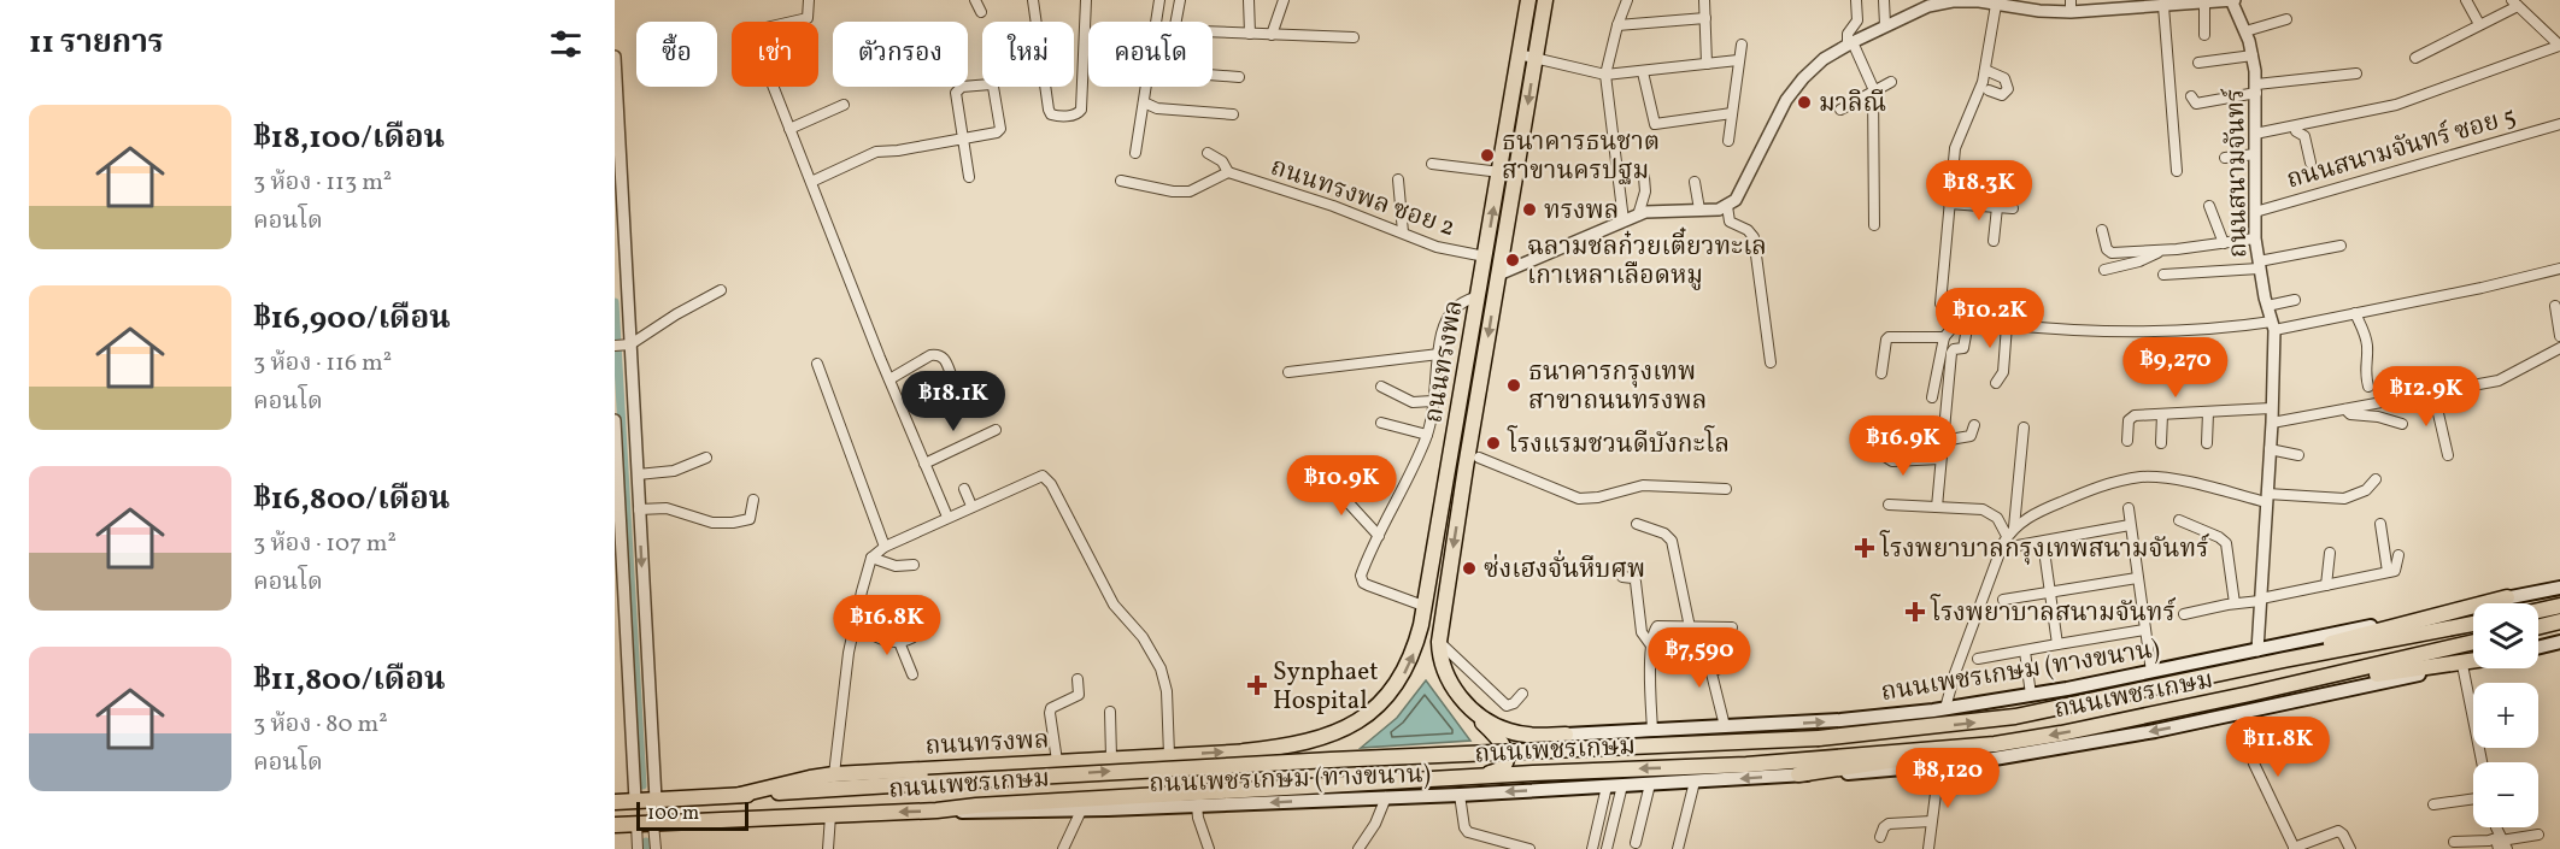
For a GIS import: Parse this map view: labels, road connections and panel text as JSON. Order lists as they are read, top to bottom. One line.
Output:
{"streets":{"highway":["ถนนทรงพล","ถนนเพชรเกษม"],"main road":["ถนนเพชรเกษม (ทางขนาน)"],"street":["ถนนสนามจันทร์ ซอย 5","ถนนสนามจันทร์","ถนนทรงพล ซอย 2"]},"crossings":[["ถนนสนามจันทร์ ซอย 5","ถนนสนามจันทร์"],["ถนนสนามจันทร์","ถนนเพชรเกษม (ทางขนาน)"],["ถนนทรงพล ซอย 2","ถนนทรงพล"],["ถนนทรงพล","ถนนเพชรเกษม (ทางขนาน)"],["ถนนทรงพล","ถนนเพชรเกษม"],["ถนนเพชรเกษม (ทางขนาน)","ถนนเพชรเกษม"]],"places":{"other":["มาลิณี","ธนาคารธนชาต สาขานครปฐม","ทรงพล","ฉลามชลก๋วยเตี๋ยวทะเล เกาเหลาเลือดหมู","ธนาคารกรุงเทพ สาขาถนนทรงพล","โรงแรมชวนดีบังกะโล","ซ่งเฮงจั่นหีบศพ"],"health":["โรงพยาบาลกรุงเทพสนามจันทร์","โรงพยาบาลสนามจันทร์","Synphaet Hospital"]},"scale_bar":"100 m","page":{"heading":"11 รายการ","chip":["ซื้อ","เช่า","ตัวกรอง","ใหม่","คอนโด"],"list":[{"name":"฿18,100/เดือน","note":"3 ห้อง · 113 m² · คอนโด"},{"name":"฿16,900/เดือน","note":"3 ห้อง · 116 m² · คอนโด"},{"name":"฿16,800/เดือน","note":"3 ห้อง · 107 m² · คอนโด"},{"name":"฿11,800/เดือน","note":"3 ห้อง · 80 m² · คอนโด"}],"price":["฿18.3K","฿10.2K","฿9,270","฿12.9K","฿18.1K","฿16.9K","฿10.9K","฿16.8K","฿7,590","฿11.8K","฿8,120"],"map_buttons":["+","−"],"scale":"100 m"}}
